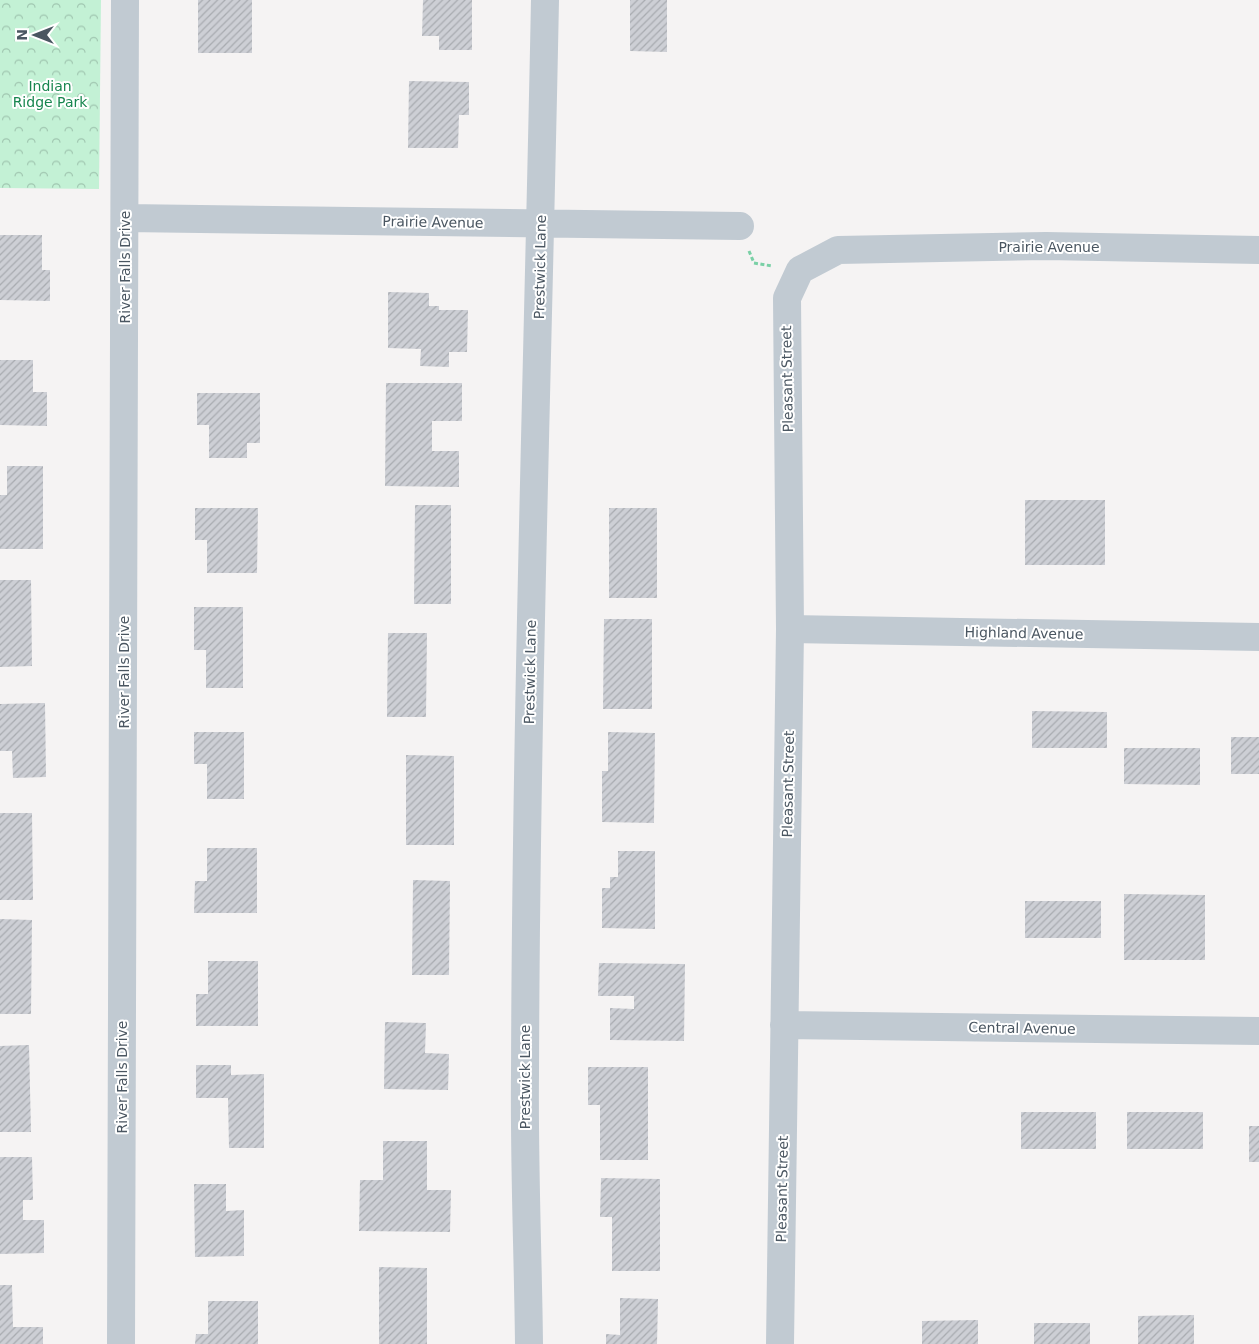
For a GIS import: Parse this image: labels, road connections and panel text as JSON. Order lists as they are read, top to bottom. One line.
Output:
{"streets":{"street":["Prairie Avenue","River Falls Drive","Prestwick Lane","Pleasant Street","Highland Avenue","Central Avenue"]},"crossings":[["Prairie Avenue","River Falls Drive"],["Prairie Avenue","Prestwick Lane"],["Prairie Avenue","Pleasant Street"],["Pleasant Street","Highland Avenue"],["Pleasant Street","Central Avenue"]],"parks":["Indian Ridge Park"],"north":"left"}
